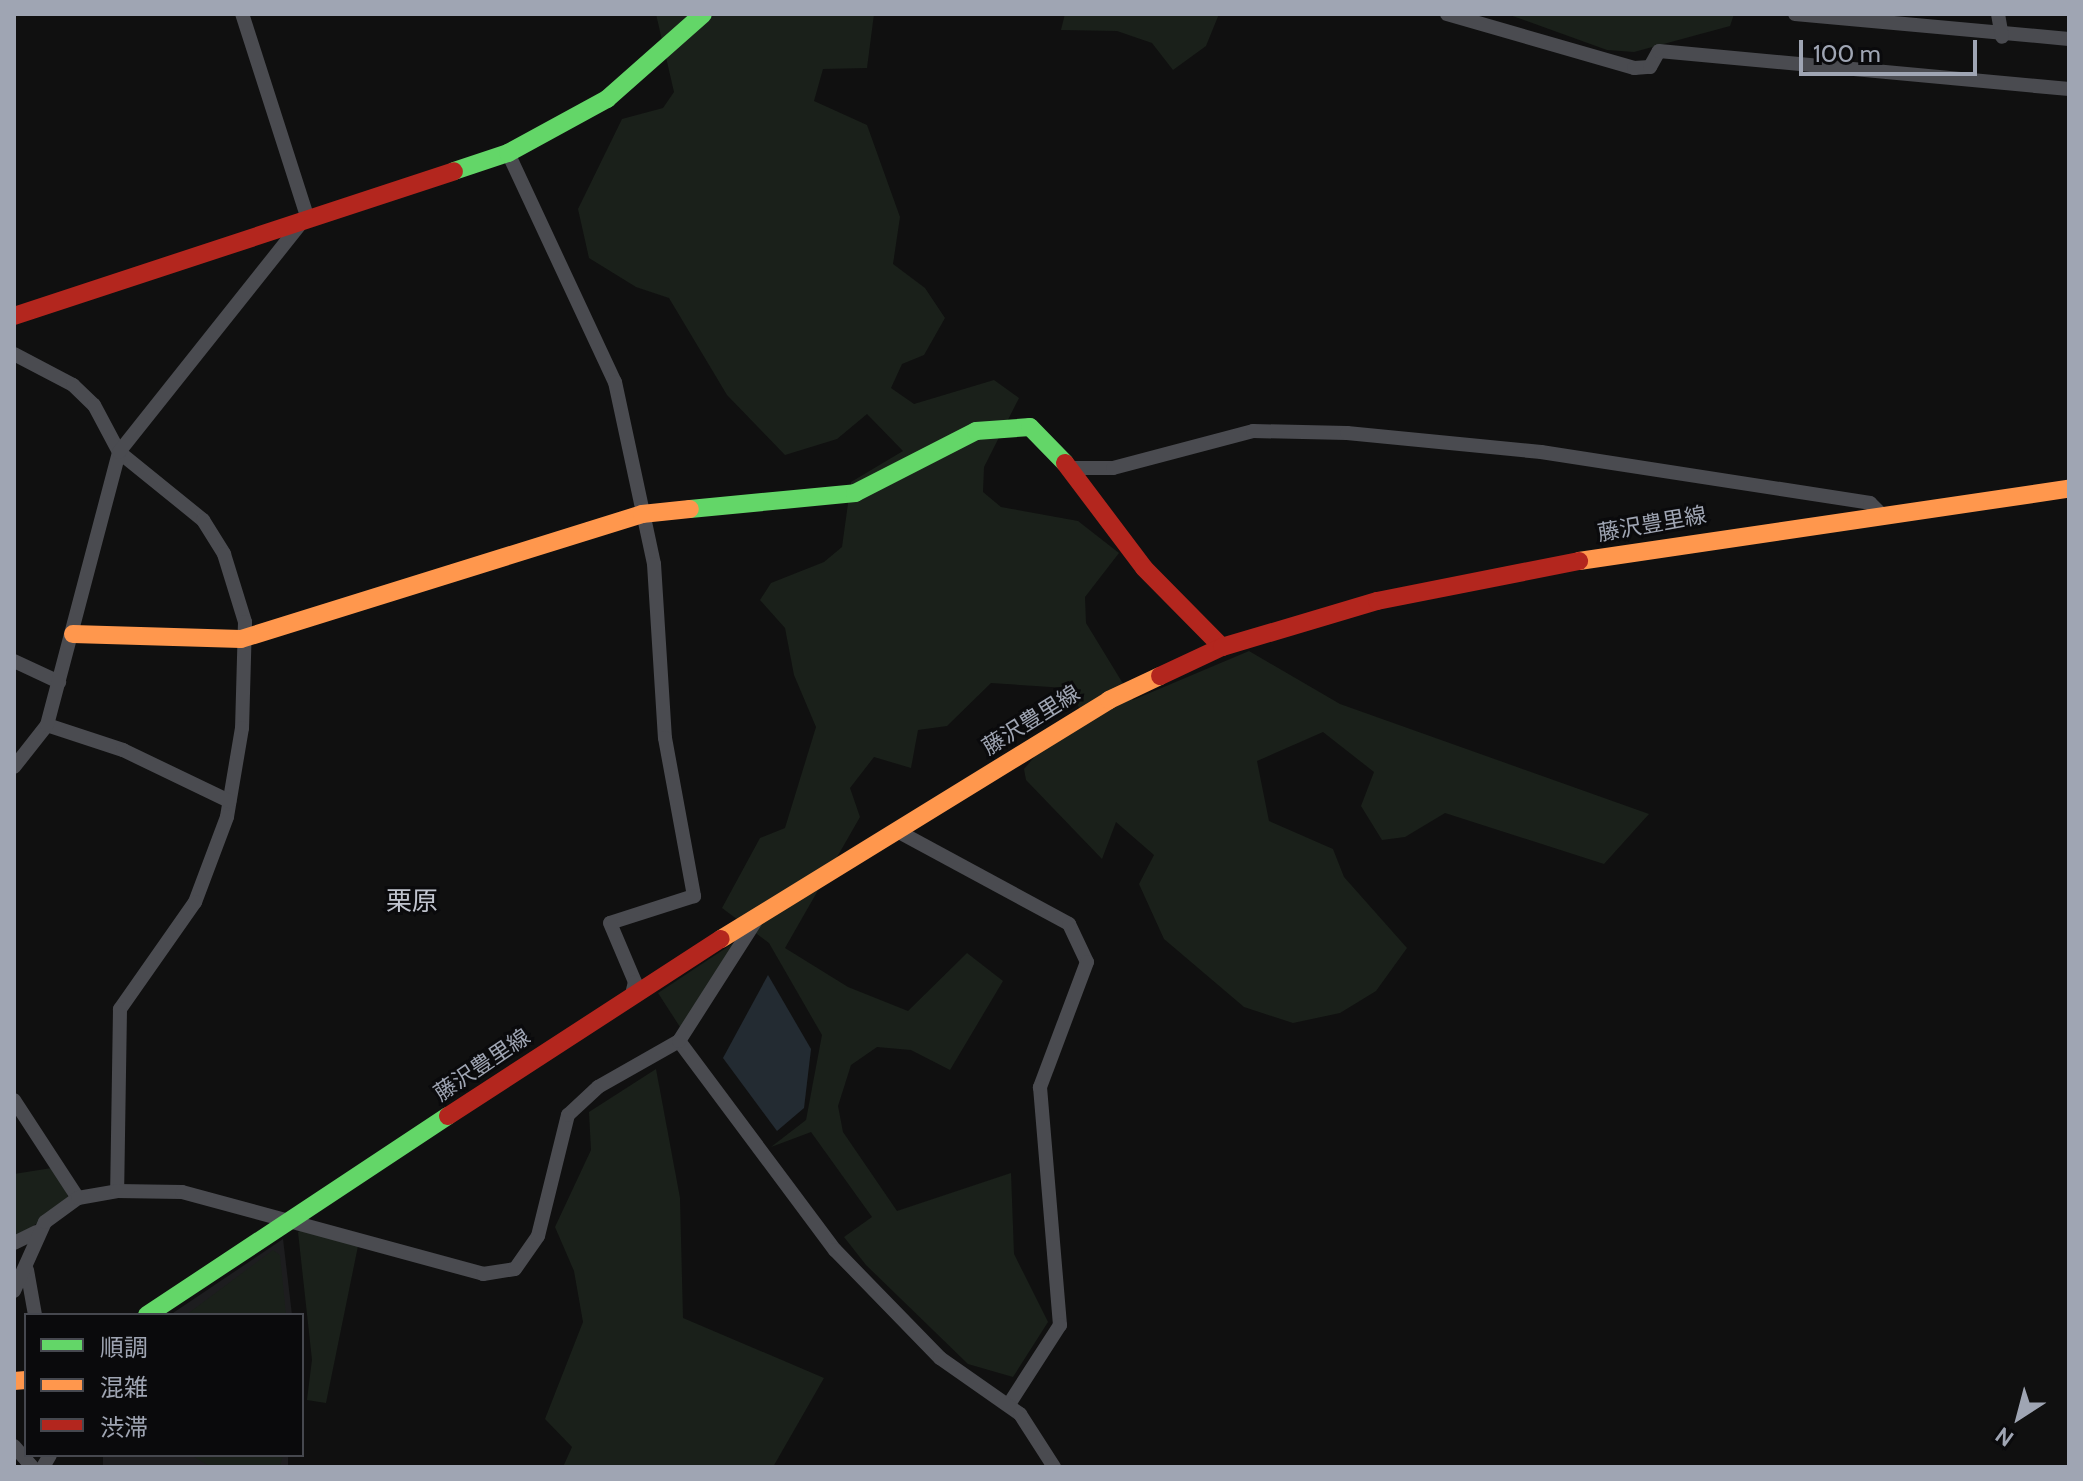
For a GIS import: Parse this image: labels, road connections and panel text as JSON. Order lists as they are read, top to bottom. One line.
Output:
{"streets":{"main road":["藤沢豊里線"]},"districts":["栗原"],"legend":["順調","混雑","渋滞"],"scale_bar":"100 m","north":"bottom left"}
